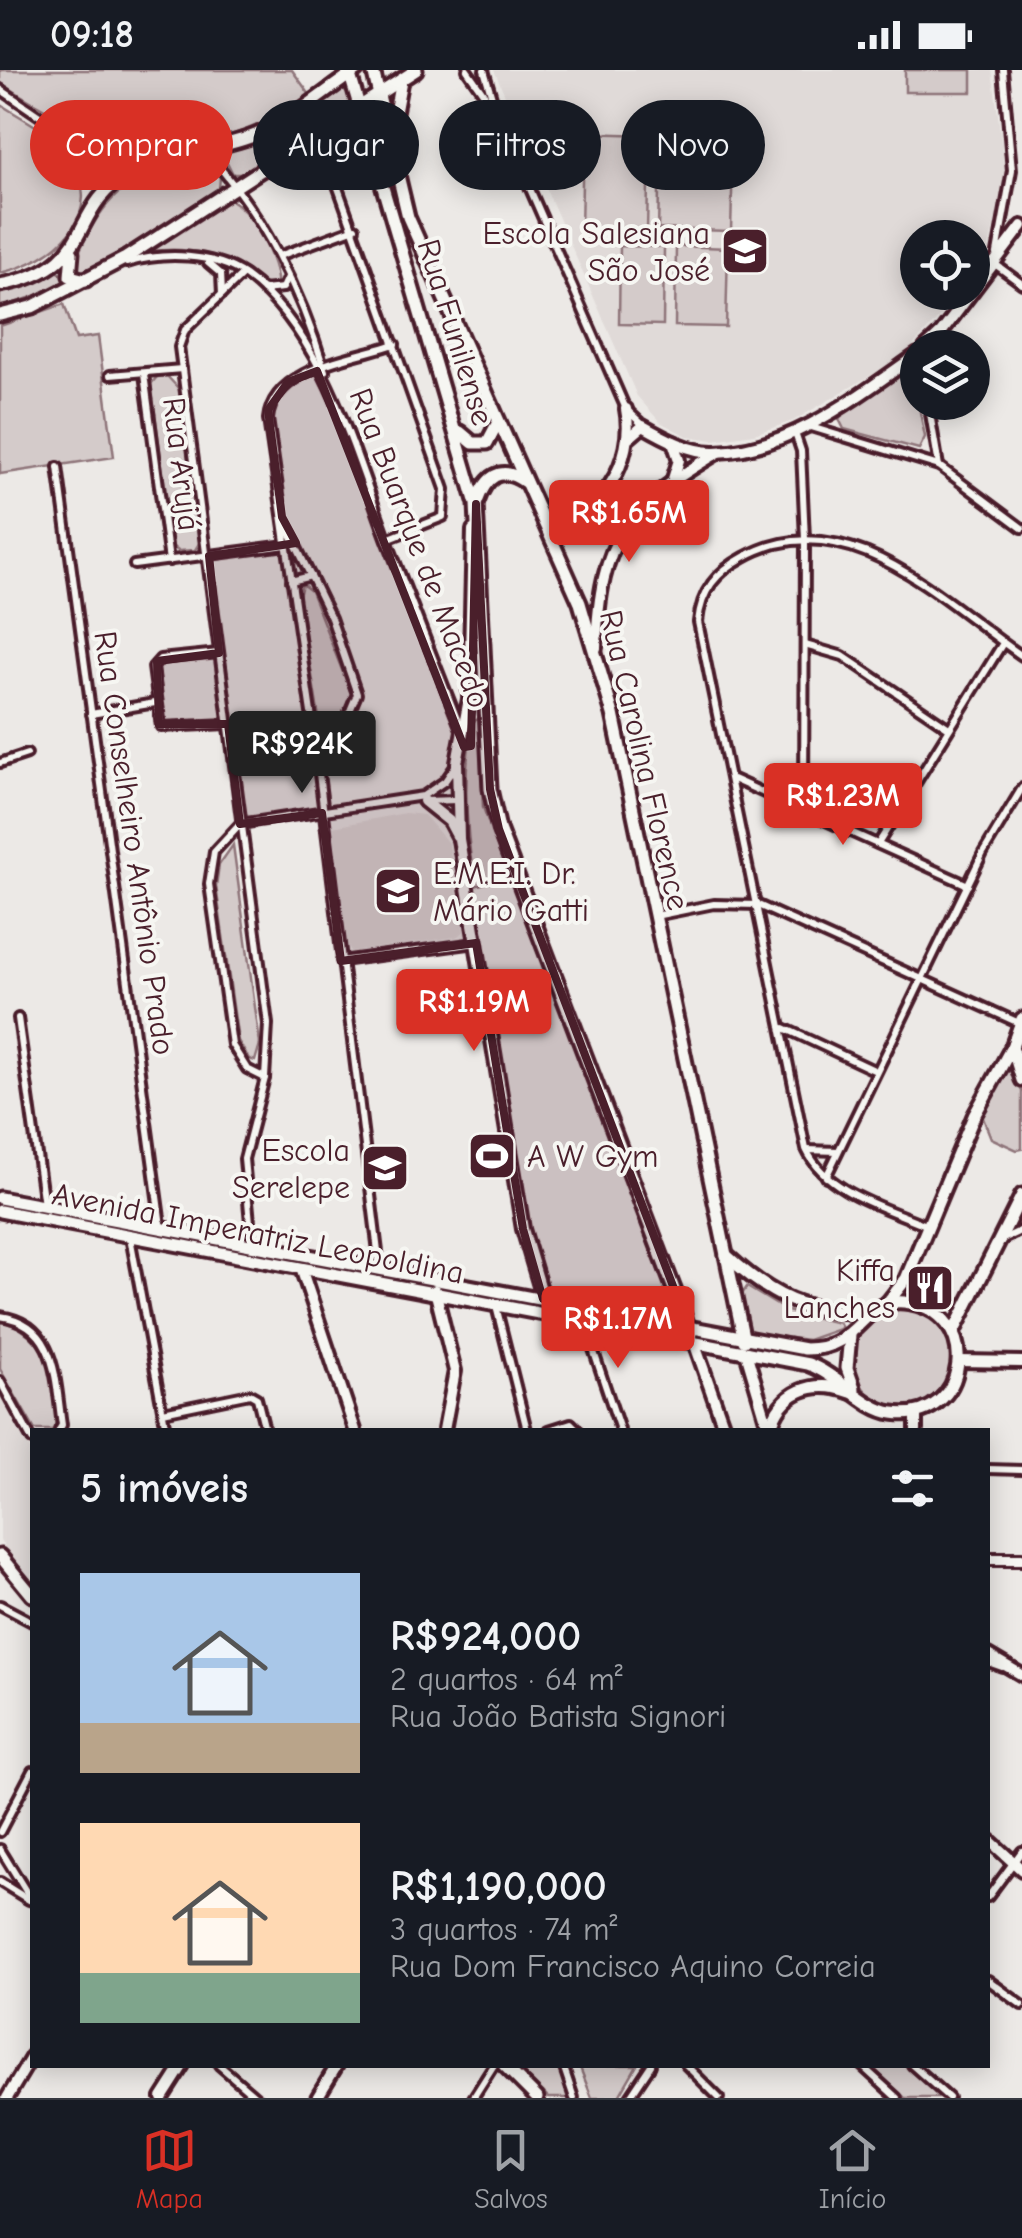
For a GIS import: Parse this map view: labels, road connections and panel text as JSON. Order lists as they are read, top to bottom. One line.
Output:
{"streets":{"main road":["Rua Funilense","Rua Carolina Florence","Avenida Imperatriz Leopoldina"],"street":["Rua Arujá","Rua Buarque de Macedo","Rua Conselheiro Antônio Prado"]},"crossings":[["Rua Funilense","Avenida Imperatriz Leopoldina"],["Rua Carolina Florence","Avenida Imperatriz Leopoldina"],["Rua Conselheiro Antônio Prado","Avenida Imperatriz Leopoldina"]],"places":{"school or university":["Escola Salesiana São José","E.M.E.I. Dr. Mário Gatti","Escola Serelepe"],"sports":["A W Gym"],"restaurant":["Kiffa Lanches"]},"page":{"status":"09:18","chip":["Comprar","Alugar","Filtros","Novo"],"price":["R$1.65M","R$924K","R$1.23M","R$1.19M","R$1.17M"],"heading":"5 imóveis","list":[{"name":"R$924,000","note":"2 quartos · 64 m² · Rua João Batista Signori"},{"name":"R$1,190,000","note":"3 quartos · 74 m² · Rua Dom Francisco Aquino Correia"}],"tabs":["Mapa","Salvos","Início"]}}
